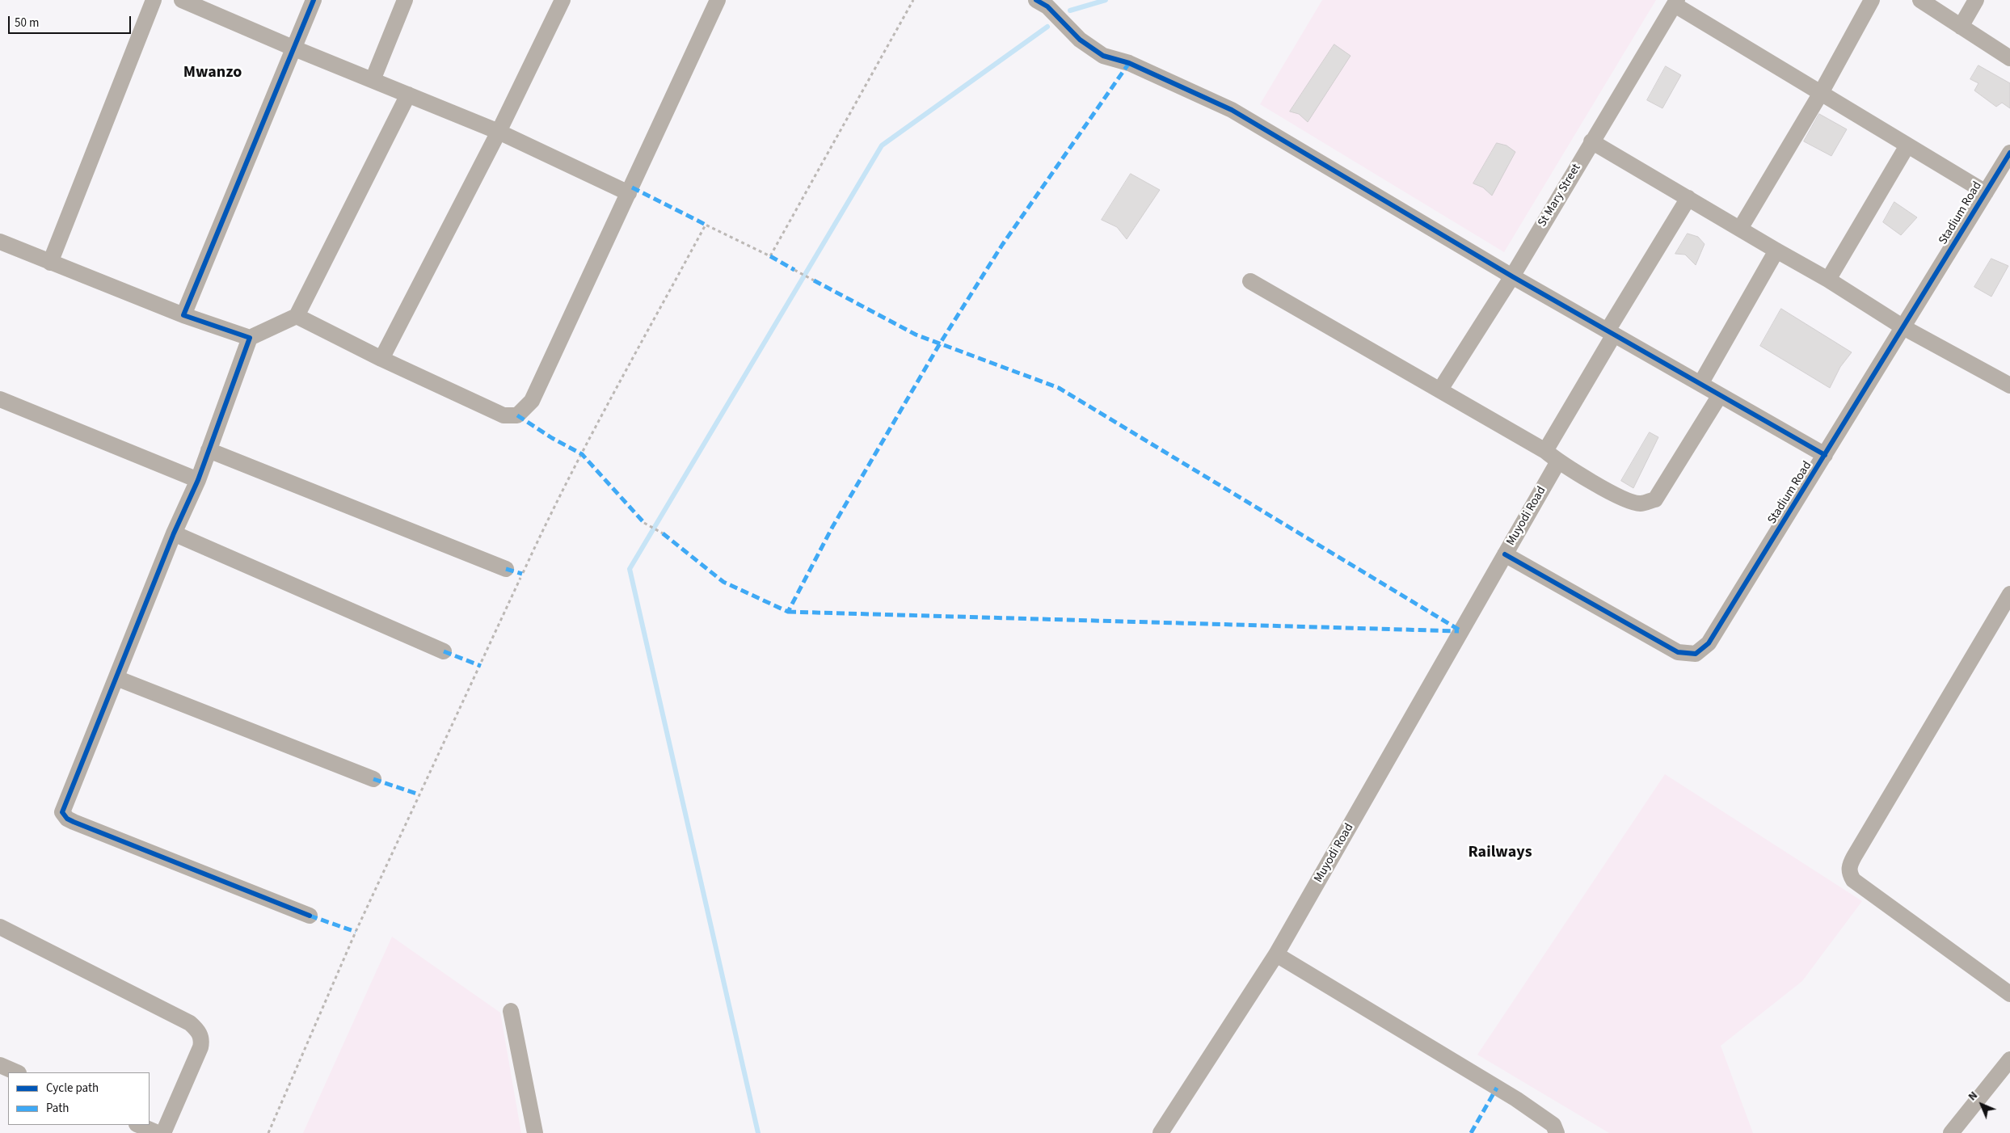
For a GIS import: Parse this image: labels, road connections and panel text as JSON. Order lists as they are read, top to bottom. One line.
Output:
{"streets":{"street":["St Mary Street","Stadium Road","Muyodi Road"]},"crossings":[["Stadium Road","Muyodi Road"]],"districts":["Mwanzo","Railways"],"legend":["Cycle path","Path"],"scale_bar":"50 m","north":"top left"}
